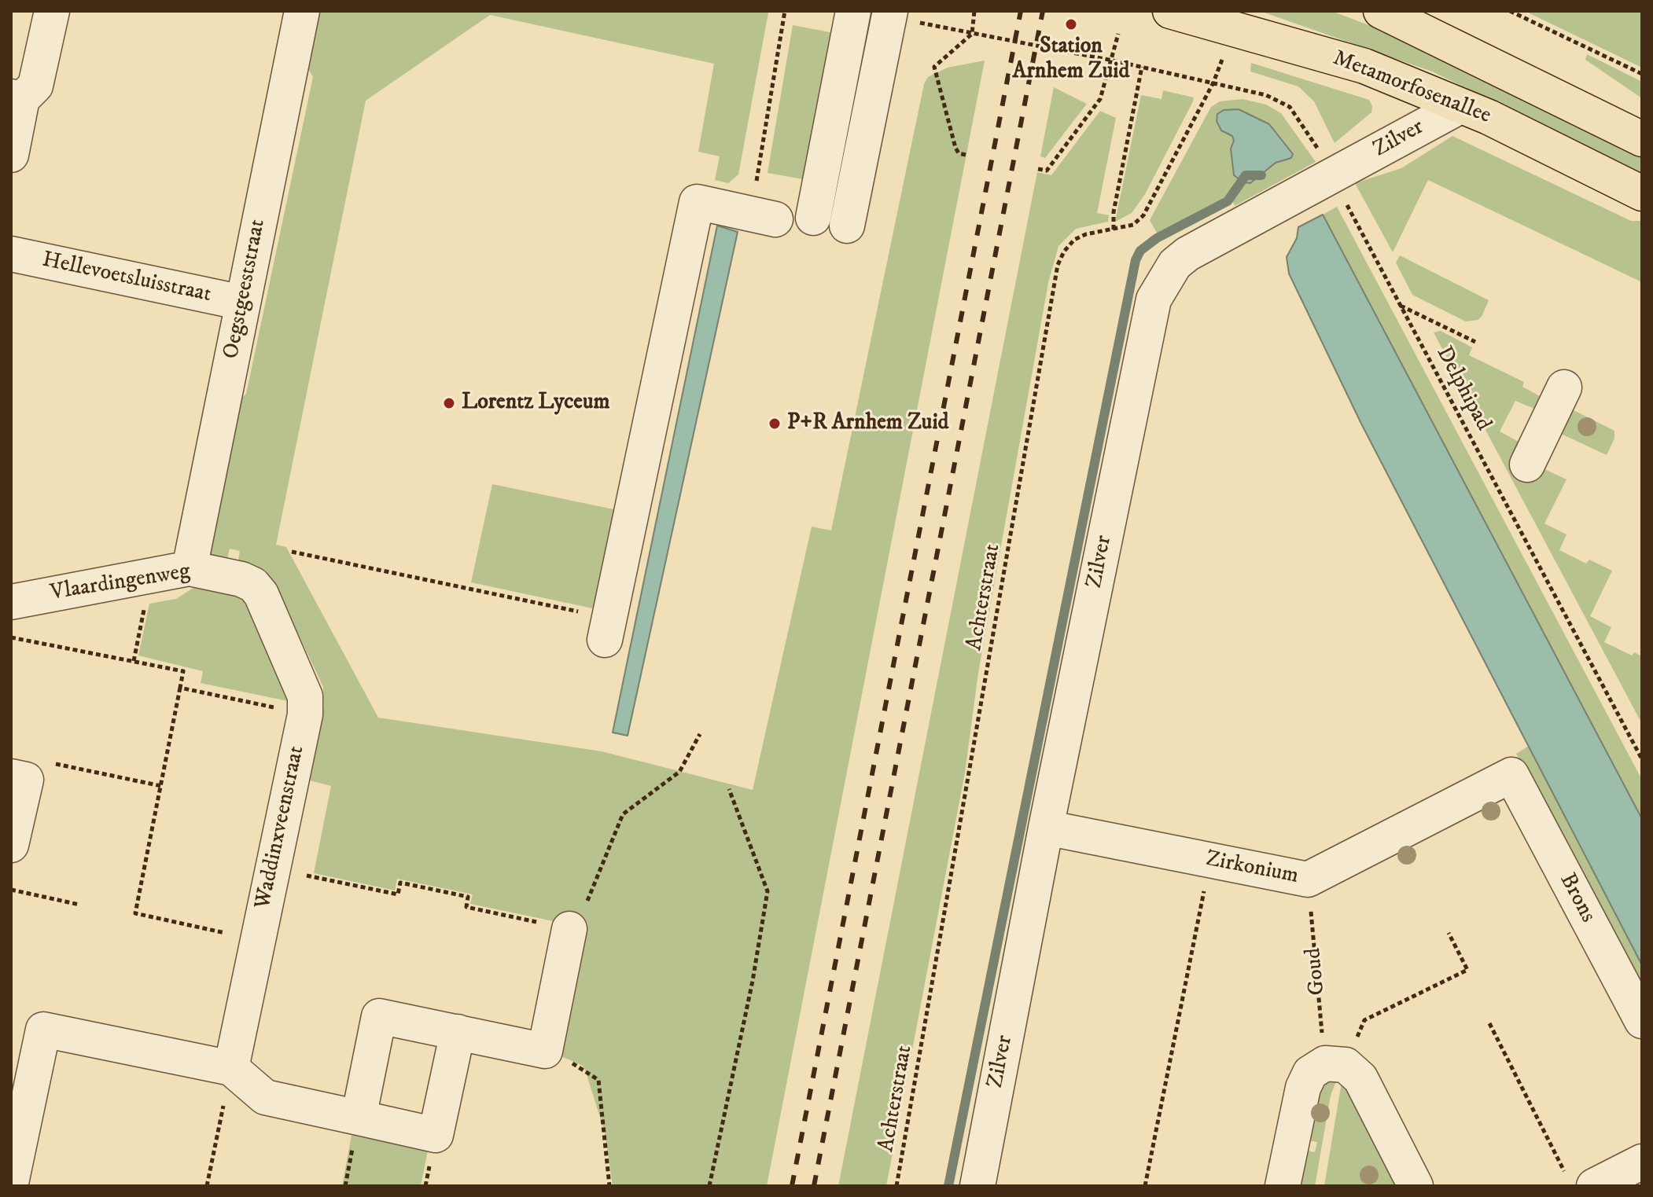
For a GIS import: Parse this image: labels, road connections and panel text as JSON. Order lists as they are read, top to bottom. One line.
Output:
{"streets":{"main road":["Metamorfosenallee"],"street":["Zilver","Hellevoetsluisstraat","Oegstgeeststraat","Vlaardingenweg","Waddinxveenstraat","Zirkonium","Brons"],"path":["Delphipad","Achterstraat","Goud"]},"crossings":[["Metamorfosenallee","Zilver"],["Zilver","Delphipad"],["Zilver","Zirkonium"],["Hellevoetsluisstraat","Oegstgeeststraat"],["Oegstgeeststraat","Vlaardingenweg"],["Delphipad","Achterstraat"],["Vlaardingenweg","Waddinxveenstraat"],["Zirkonium","Brons"],["Zirkonium","Goud"]],"places":["Station Arnhem Zuid","Lorentz Lyceum","P+R Arnhem Zuid"]}
